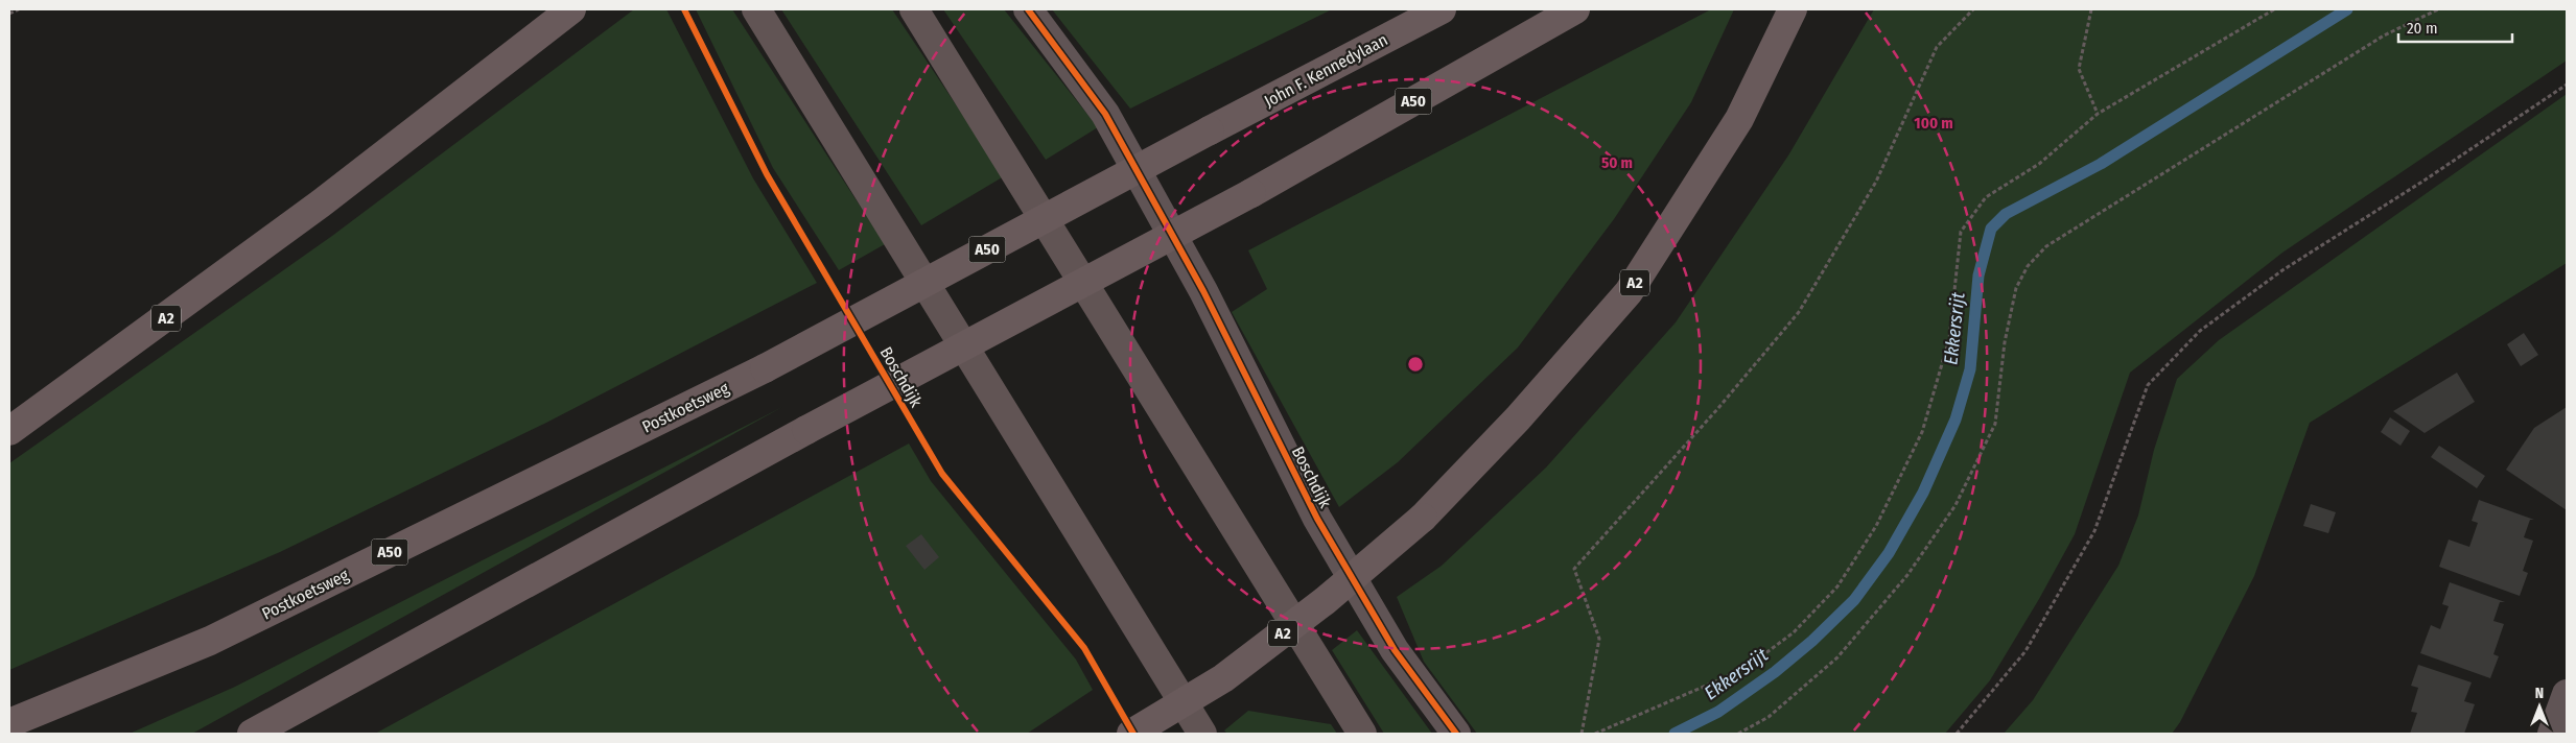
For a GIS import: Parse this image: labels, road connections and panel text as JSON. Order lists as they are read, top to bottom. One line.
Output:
{"streets":{"highway":["John F. Kennedylaan","A50","A2","Boschdijk","Postkoetsweg"]},"crossings":[["John F. Kennedylaan","Postkoetsweg"]],"water":["Ekkersrijt"],"scale_bar":"20 m","north":"top","rings":["100 m","50 m"]}
